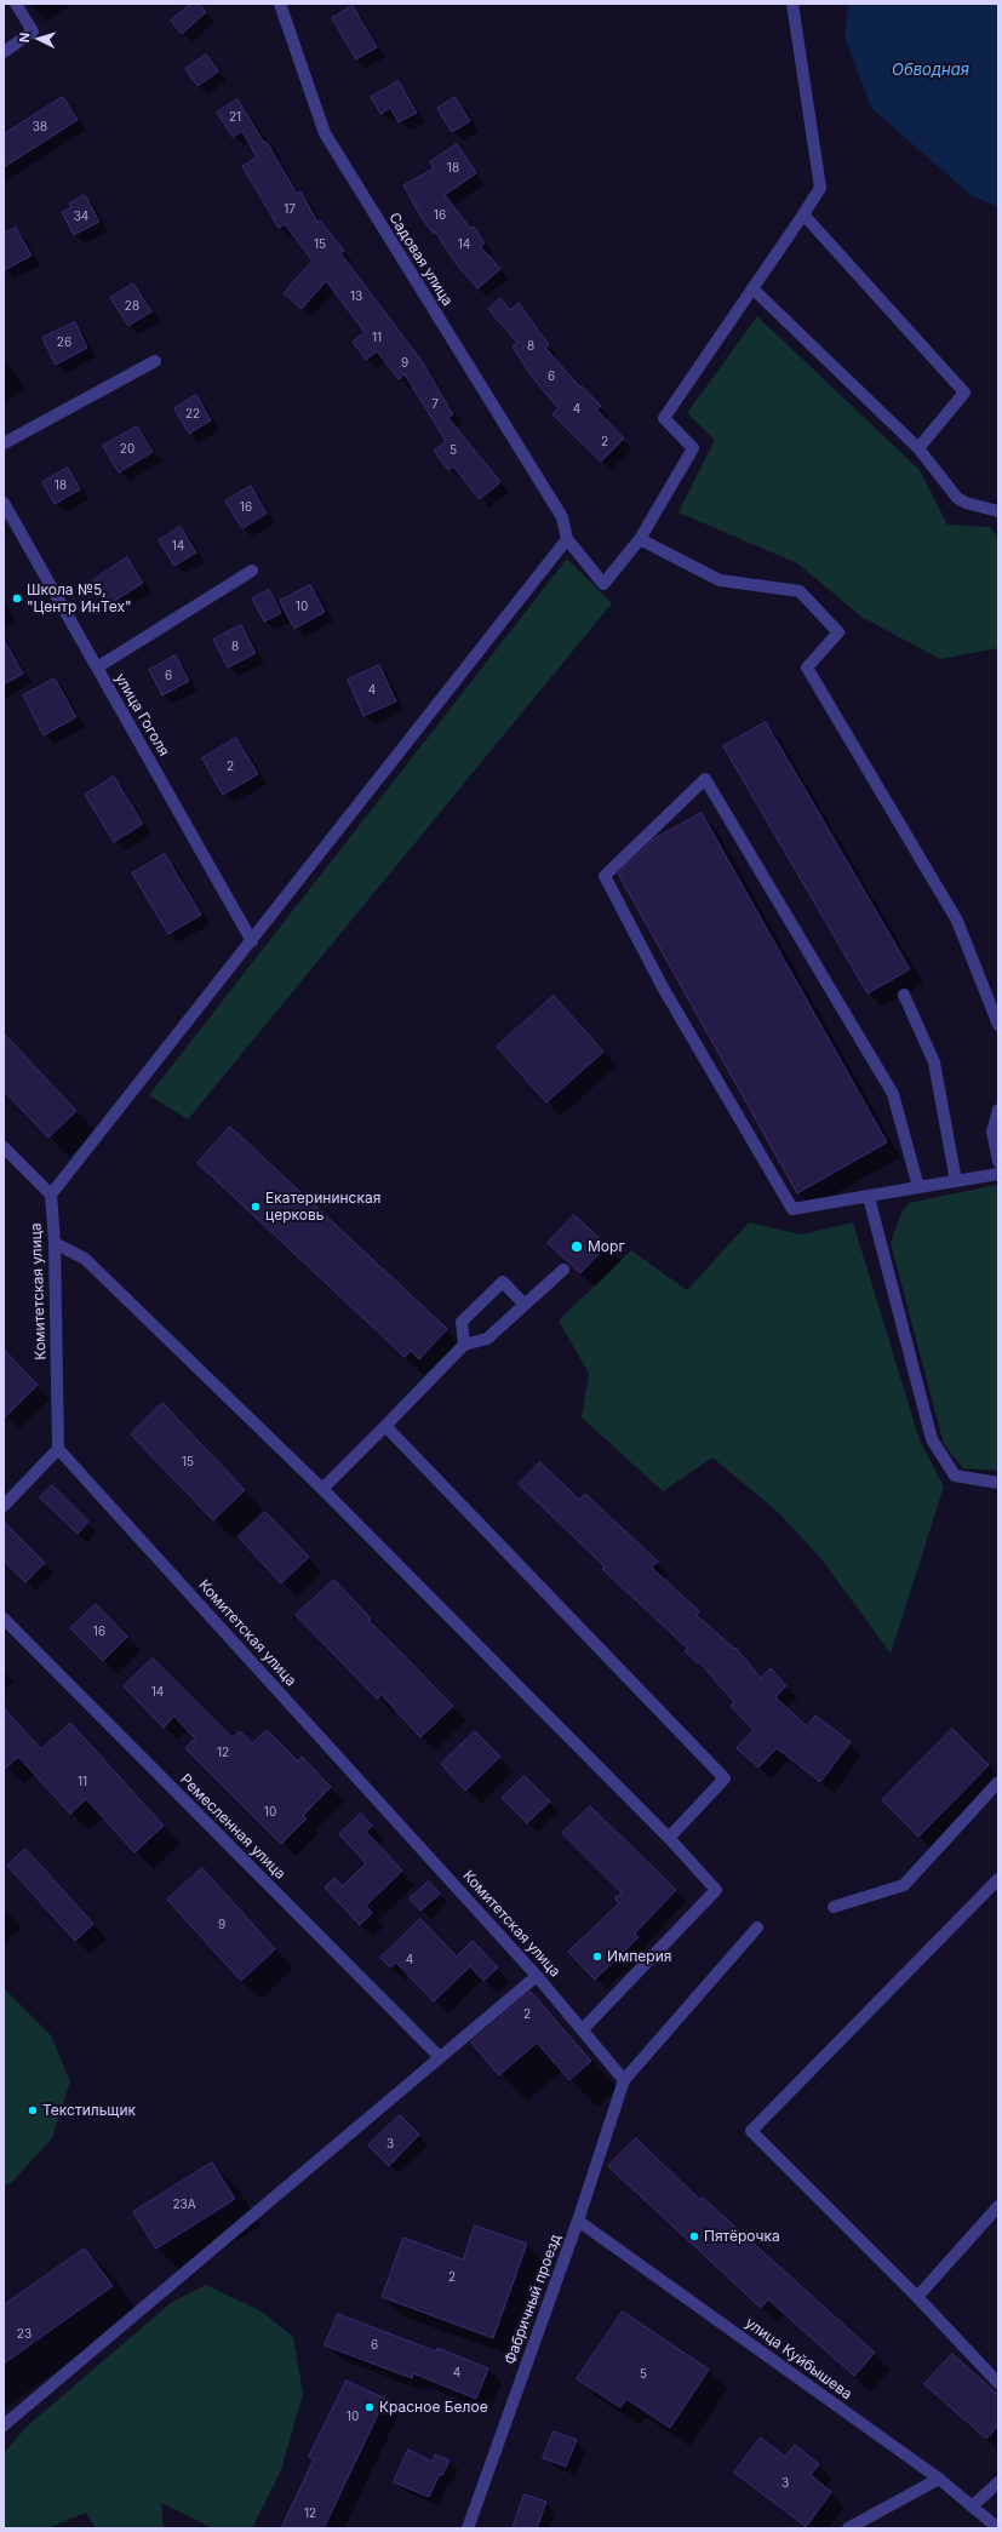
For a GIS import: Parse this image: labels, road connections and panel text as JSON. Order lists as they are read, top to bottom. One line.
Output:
{"streets":{"street":["Садовая улица","улица Гоголя","Комитетская улица","Ремесленная улица","Фабричный проезд","улица Куйбышева"]},"crossings":[["Комитетская улица","Фабричный проезд"],["Фабричный проезд","улица Куйбышева"]],"water":["Обводная"],"places":["Школа №5, \"Центр ИнТех\"","Екатерининская церковь","Морг","Империя","Текстильщик","Пятёрочка","Красное Белое"],"house_numbers":["21","38","18","17","16","34","15","14","13","28","11","26","8","9","6","7","4","22","2","20","5","18","16","14","10","8","6","4","2","15","16","14","12","11","10","9","4","2","3","23А","2","23","6","4","5","10","3","12"],"north":"left"}
